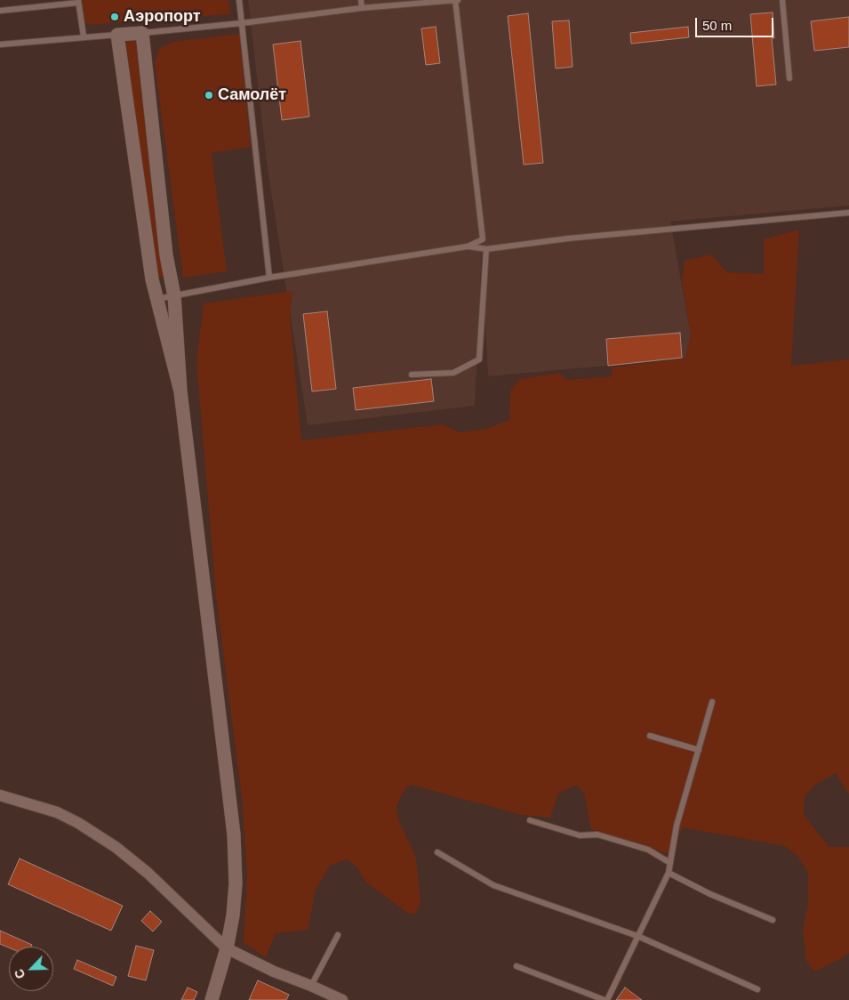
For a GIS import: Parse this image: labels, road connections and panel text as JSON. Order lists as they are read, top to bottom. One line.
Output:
{"places":["Аэропорт","Самолёт"],"scale_bar":"50 m","north":"bottom left"}
